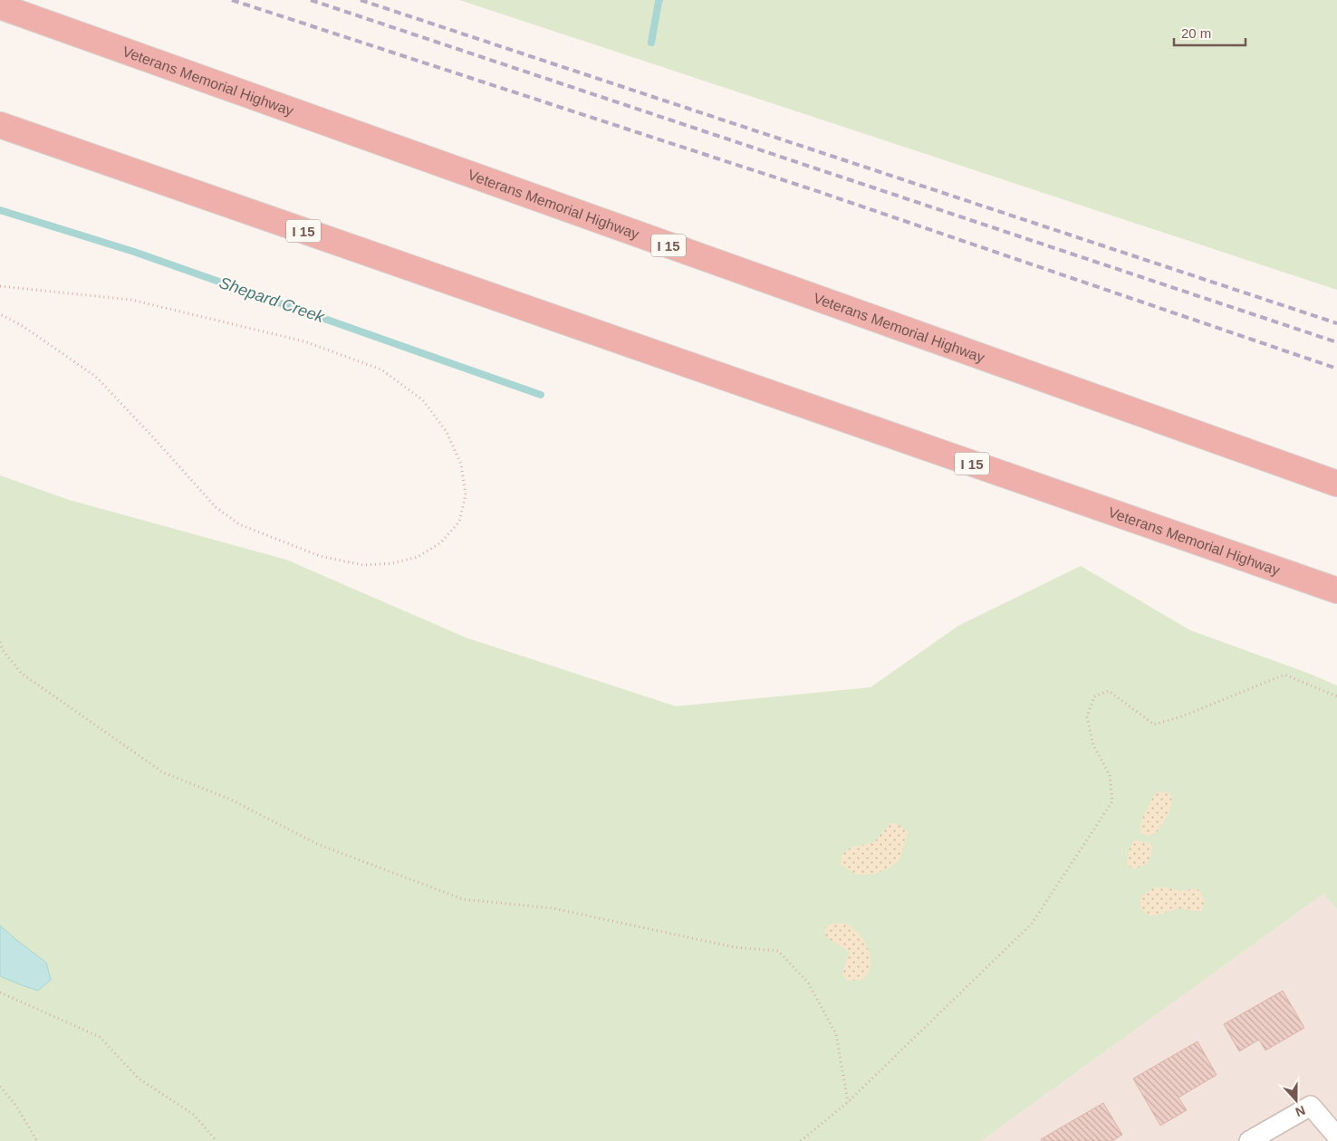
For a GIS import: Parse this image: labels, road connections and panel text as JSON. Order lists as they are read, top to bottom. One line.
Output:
{"streets":{"highway":["Veterans Memorial Highway","I 15"]},"water":["Shepard Creek"],"scale_bar":"20 m","north":"bottom"}
